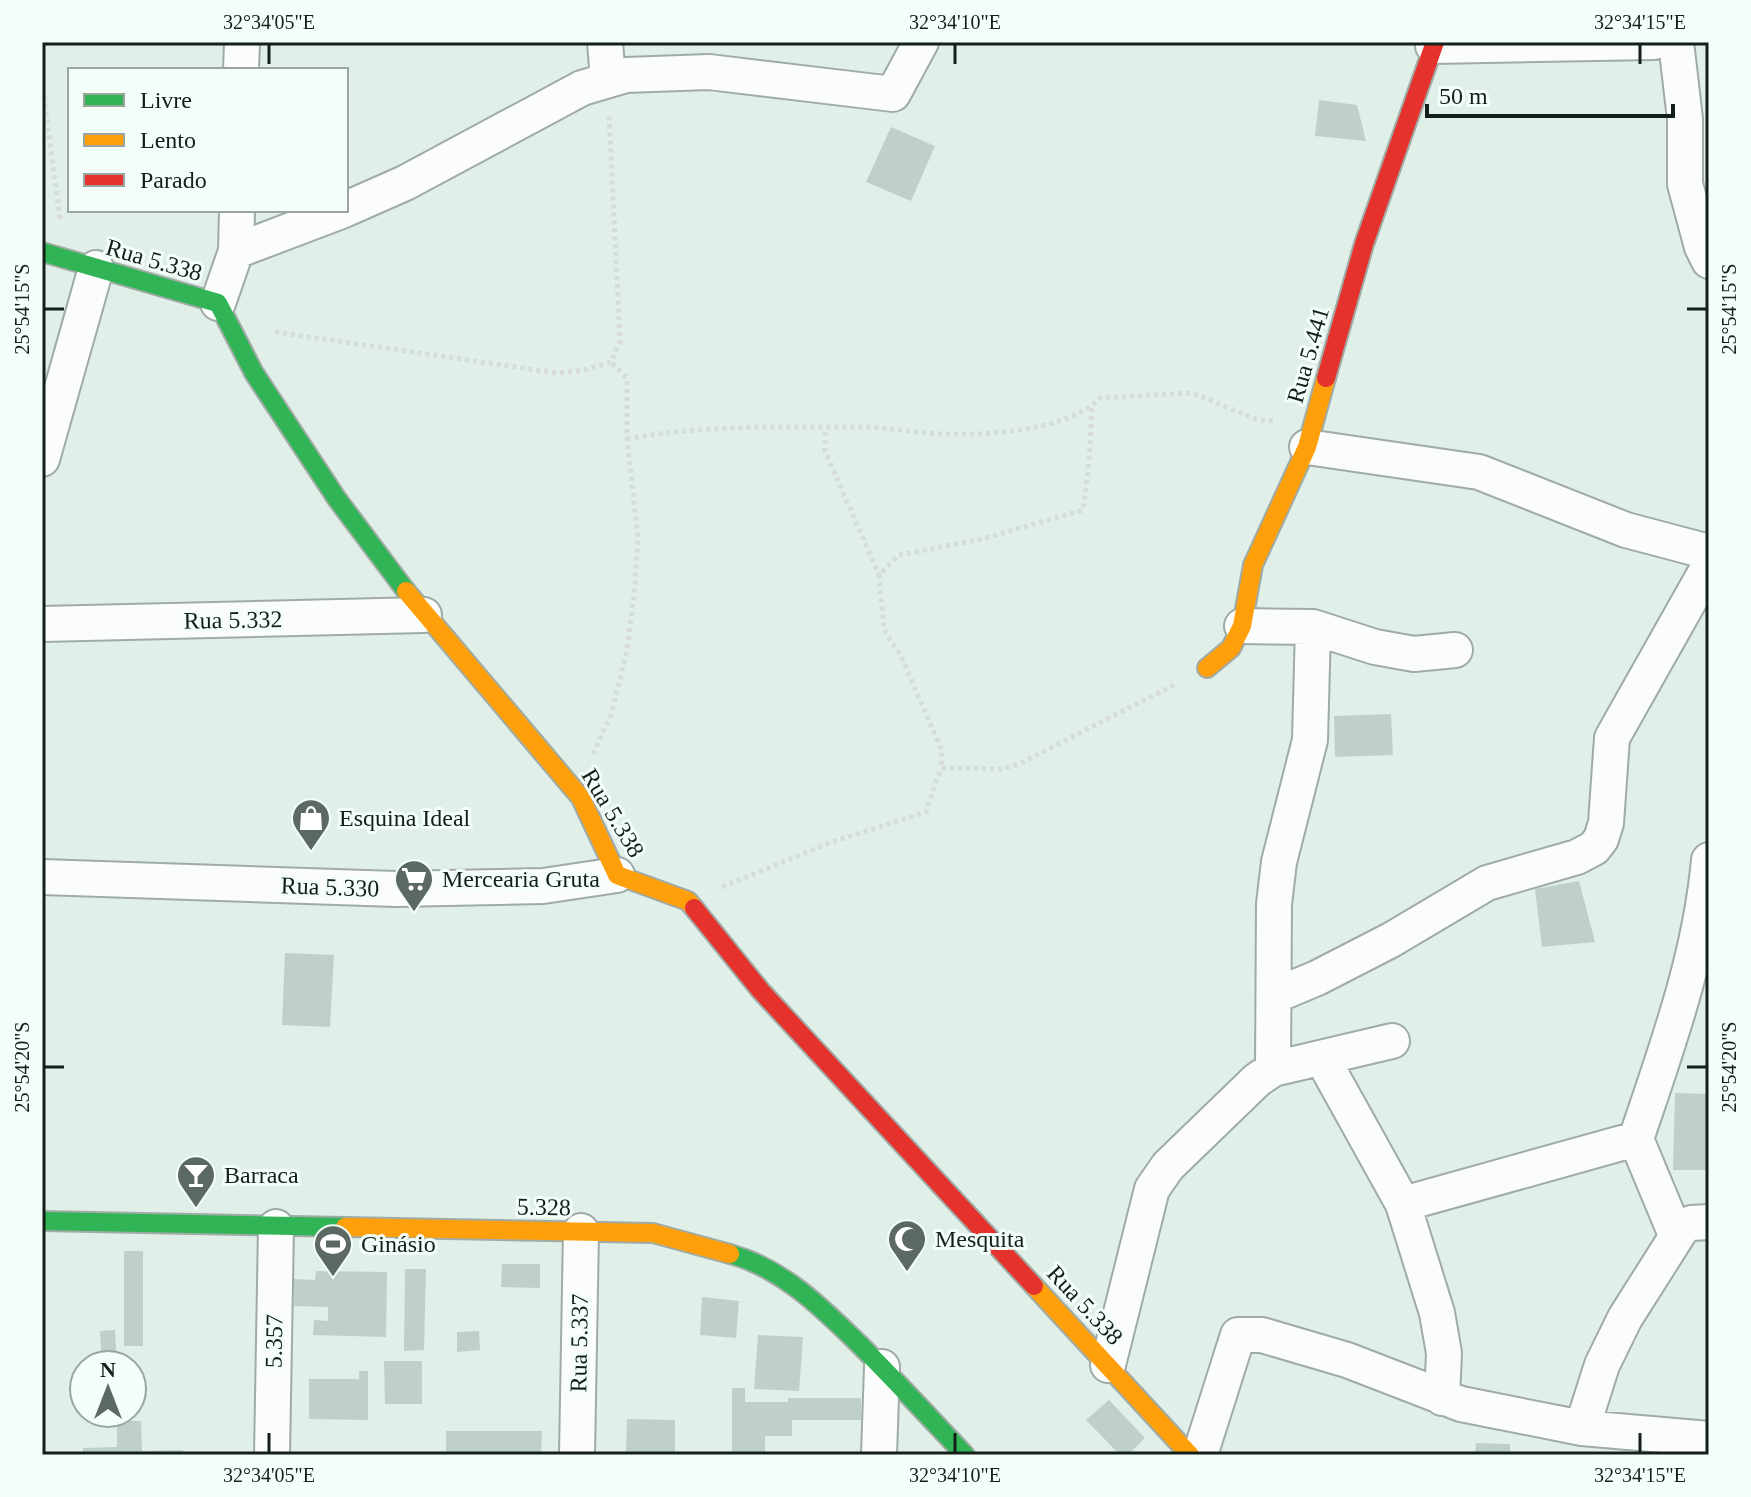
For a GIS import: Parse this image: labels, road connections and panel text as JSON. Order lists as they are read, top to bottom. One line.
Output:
{"streets":{"street":["Rua 5.338","Rua 5.441","Rua 5.332","Rua 5.330","5.328","5.357","Rua 5.337"]},"crossings":[["Rua 5.338","Rua 5.332"],["Rua 5.338","Rua 5.330"],["5.328","5.357"],["5.328","Rua 5.337"]],"places":{"shop":["Esquina Ideal"],"supermarket":["Mercearia Gruta"],"bar":["Barraca"],"mosque":["Mesquita"],"sports":["Ginásio"]},"legend":["Livre","Lento","Parado"],"scale_bar":"50 m","north":"top","coordinates":["32°34'05\"E","32°34'10\"E","32°34'15\"E","25°54'15\"S","25°54'20\"S"]}
